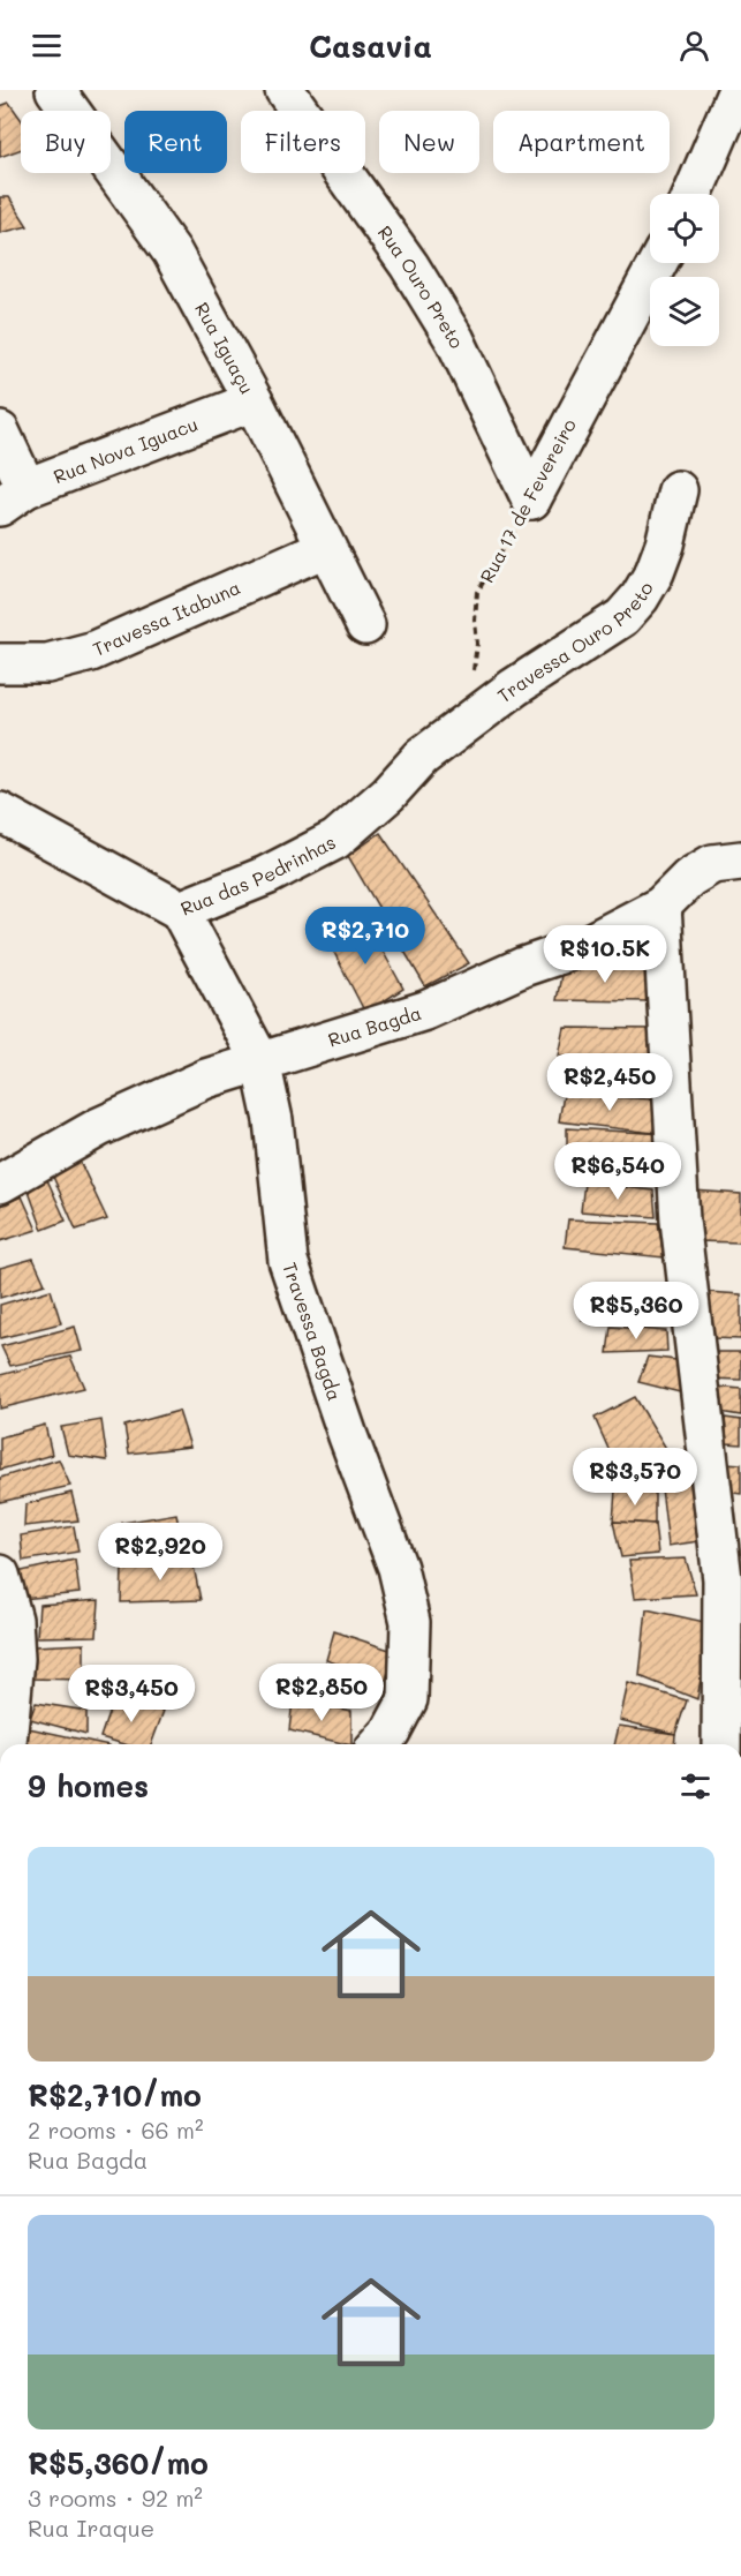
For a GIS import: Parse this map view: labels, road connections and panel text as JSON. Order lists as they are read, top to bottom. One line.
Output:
{"streets":{"street":["Rua Ouro Preto","Rua Iguaçu","Rua Nova Iguacu","Rua 17 de Fevereiro","Travessa Itabuna","Travessa Ouro Preto","Rua das Pedrinhas","Rua Bagda","Travessa Bagda"]},"crossings":[["Rua Ouro Preto","Rua 17 de Fevereiro"],["Rua Iguaçu","Rua Nova Iguacu"],["Rua Iguaçu","Travessa Itabuna"],["Travessa Ouro Preto","Rua das Pedrinhas"],["Rua das Pedrinhas","Travessa Bagda"],["Rua Bagda","Travessa Bagda"]],"page":{"header":"Casavia","chip":["Buy","Rent","Filters","New","Apartment"],"price":["R$2,710","R$10.5K","R$2,450","R$6,540","R$5,360","R$3,570","R$2,920","R$2,850","R$3,450"],"heading":"9 homes","list":[{"name":"R$2,710/mo","note":"2 rooms · 66 m² · Rua Bagda"},{"name":"R$5,360/mo","note":"3 rooms · 92 m² · Rua Iraque"}]}}
